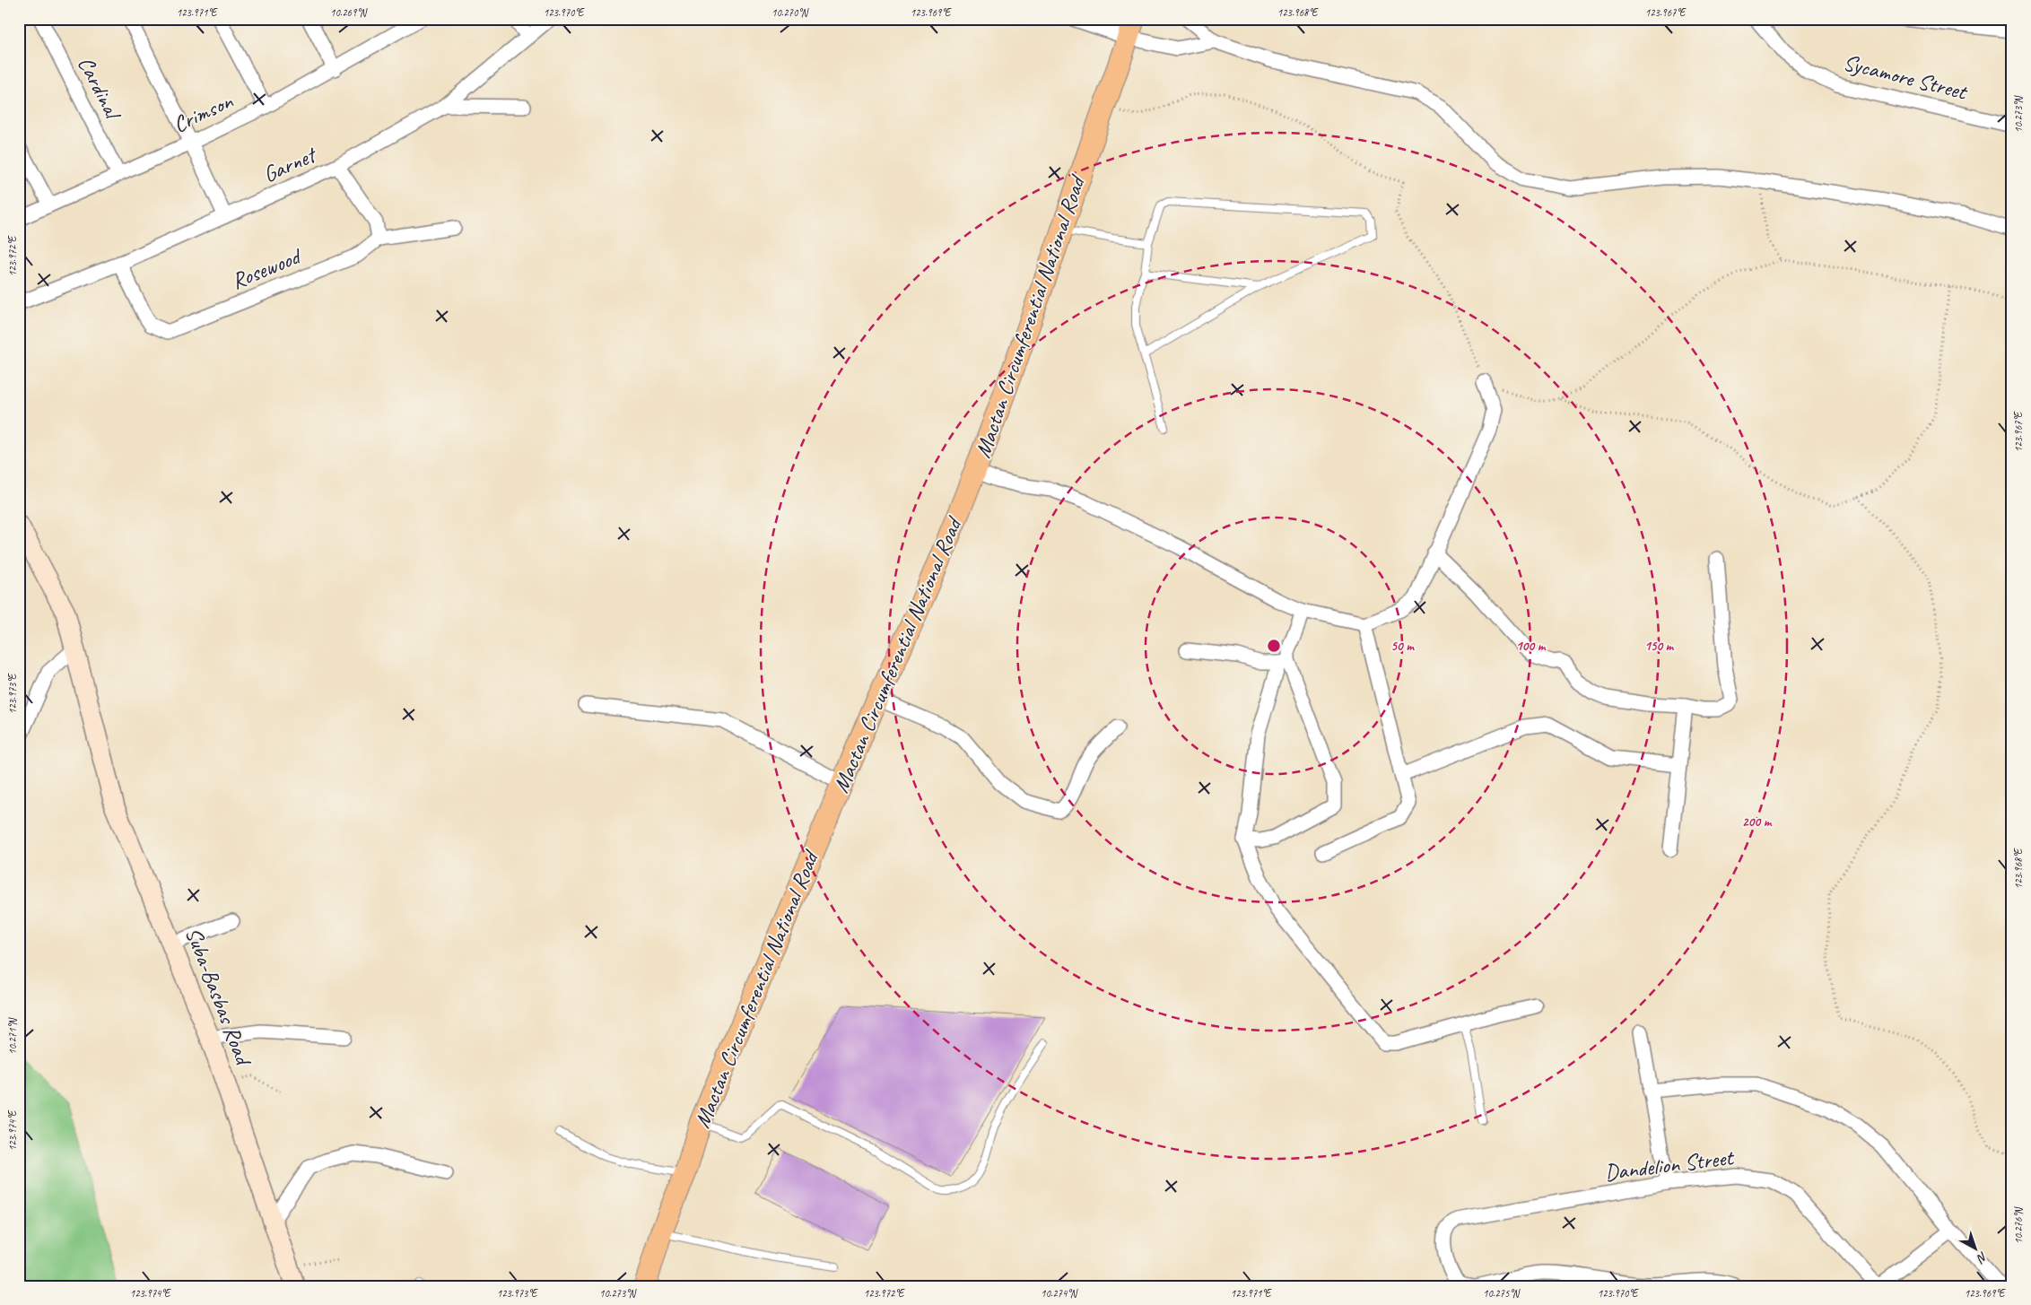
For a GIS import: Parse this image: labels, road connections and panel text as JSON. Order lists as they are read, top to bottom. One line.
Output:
{"streets":{"main road":["Mactan Circumferential National Road"],"street":["Sycamore Street","Cardinal","Crimson","Garnet","Rosewood","Suba-Basbas Road","Dandelion Street"]},"crossings":[["Cardinal","Crimson"],["Garnet","Rosewood"]],"north":"bottom right","coordinates":["123.971°E","10.269°N","123.970°E","10.270°N","123.969°E","123.968°E","123.967°E","10.273°N","123.972°E","123.973°E","10.271°N","123.974°E","10.276°N","10.274°N","10.275°N"],"rings":["50 m","100 m","150 m","200 m"]}
